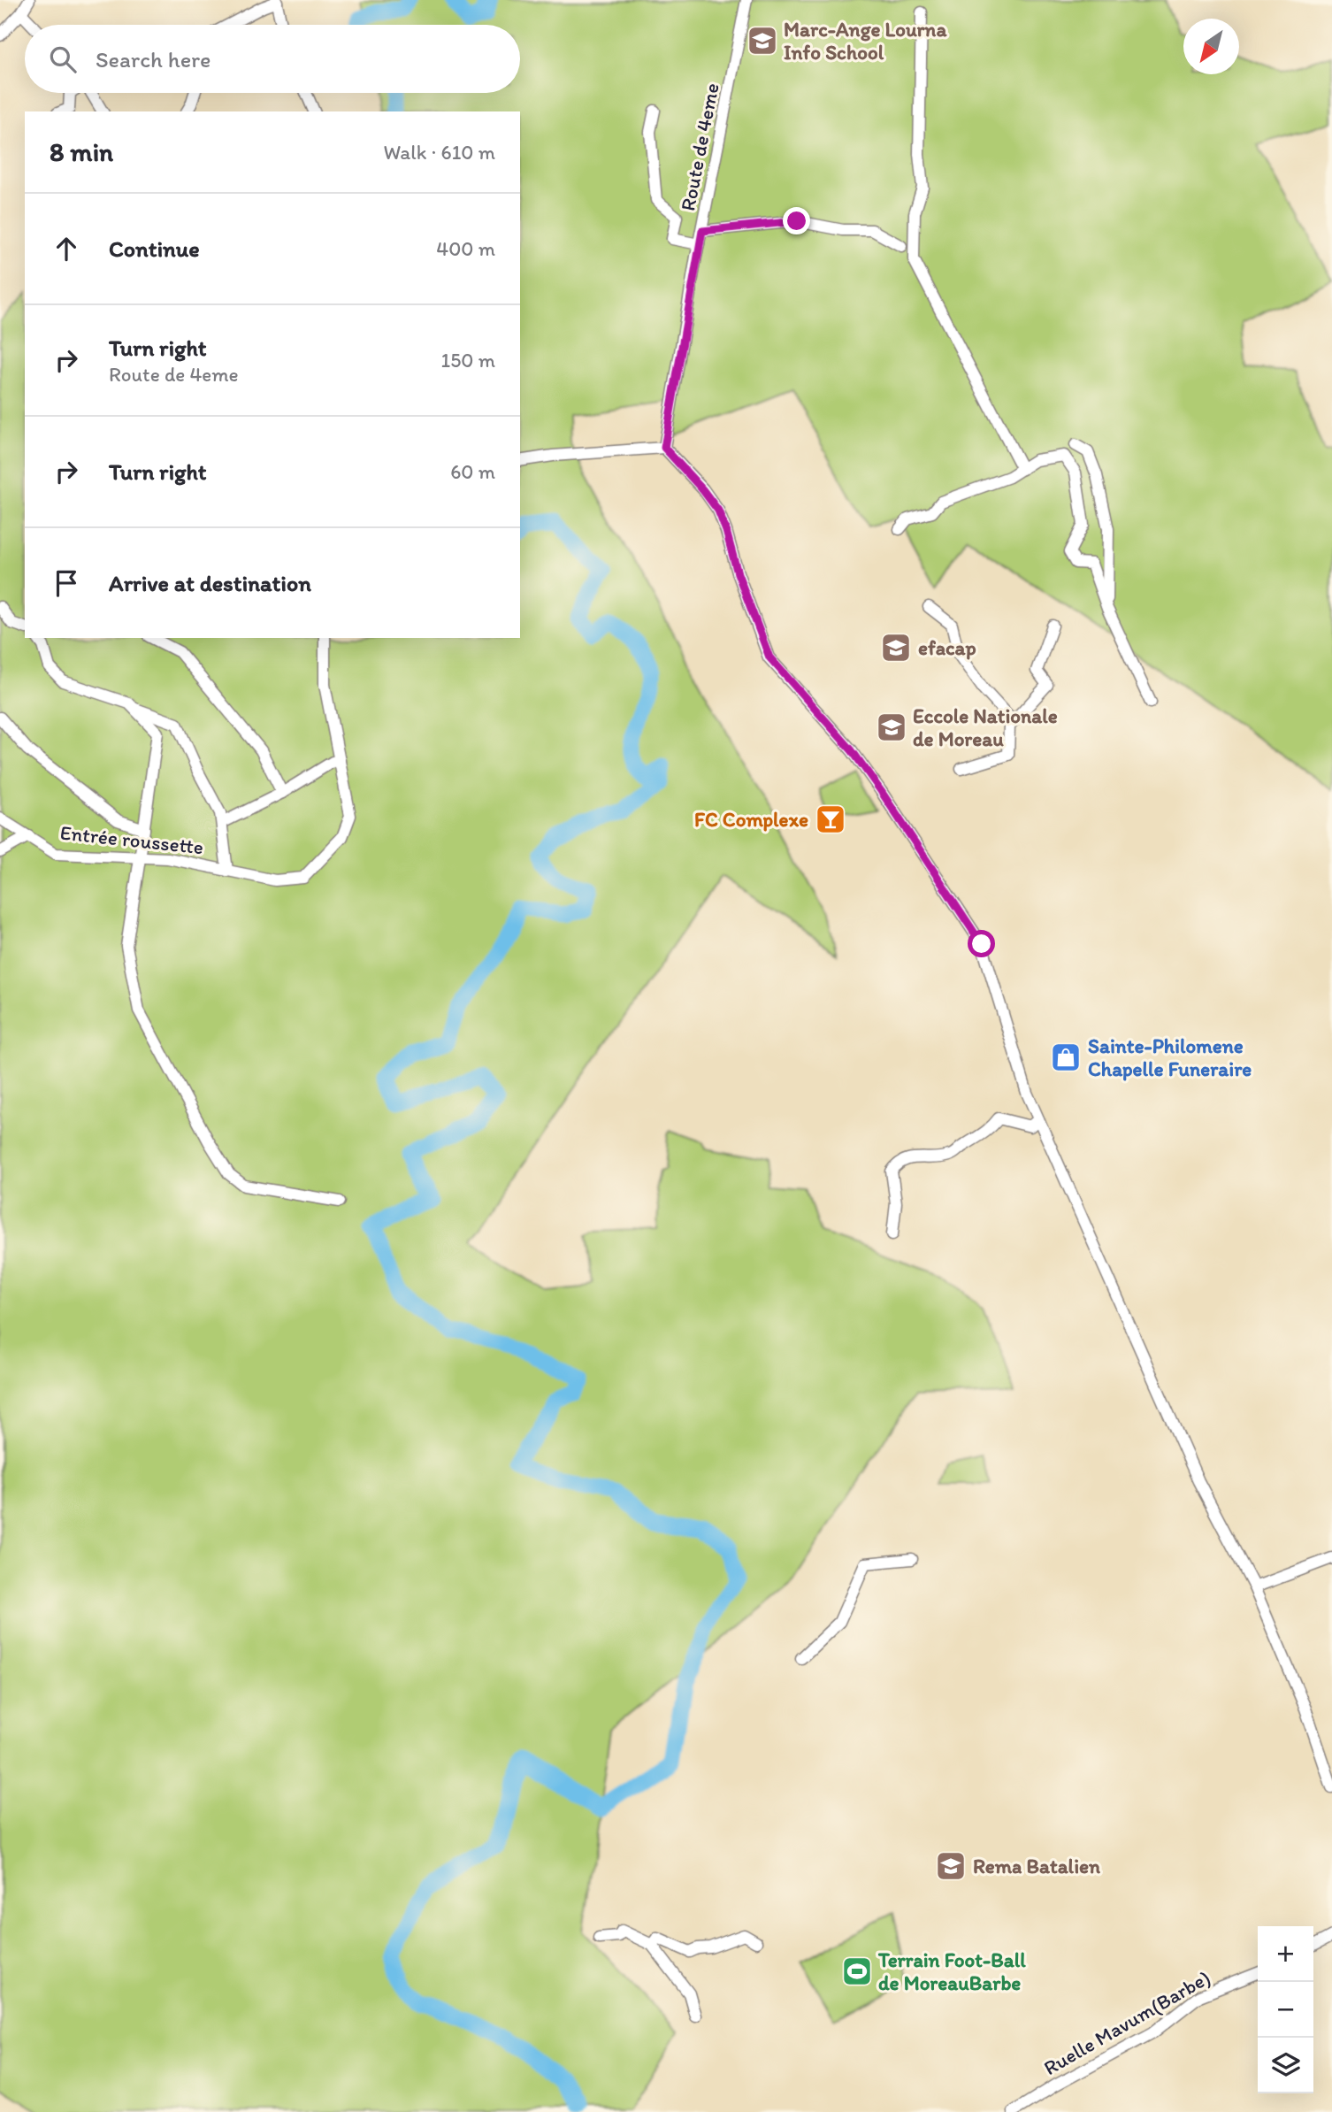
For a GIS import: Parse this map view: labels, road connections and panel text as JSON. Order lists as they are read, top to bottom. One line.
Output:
{"streets":{"street":["Route de 4eme","Entrée roussette","Ruelle Mavum(Barbe)"]},"places":{"school or university":["Marc-Ange Lourna Info School","efacap","Eccole Nationale de Moreau","Rema Batalien"],"bar":["FC Complexe"],"shop":["Sainte-Philomene Chapelle Funeraire"],"sports":["Terrain Foot-Ball de MoreauBarbe"]},"north":"bottom left","page":{"search":"Search here","heading":["8 min","Walk · 610 m"],"list":[["Continue","400 m"],["Turn right","Route de 4eme","150 m"],["Turn right","60 m"],"Arrive at destination"],"map_buttons":["+","−"]}}
